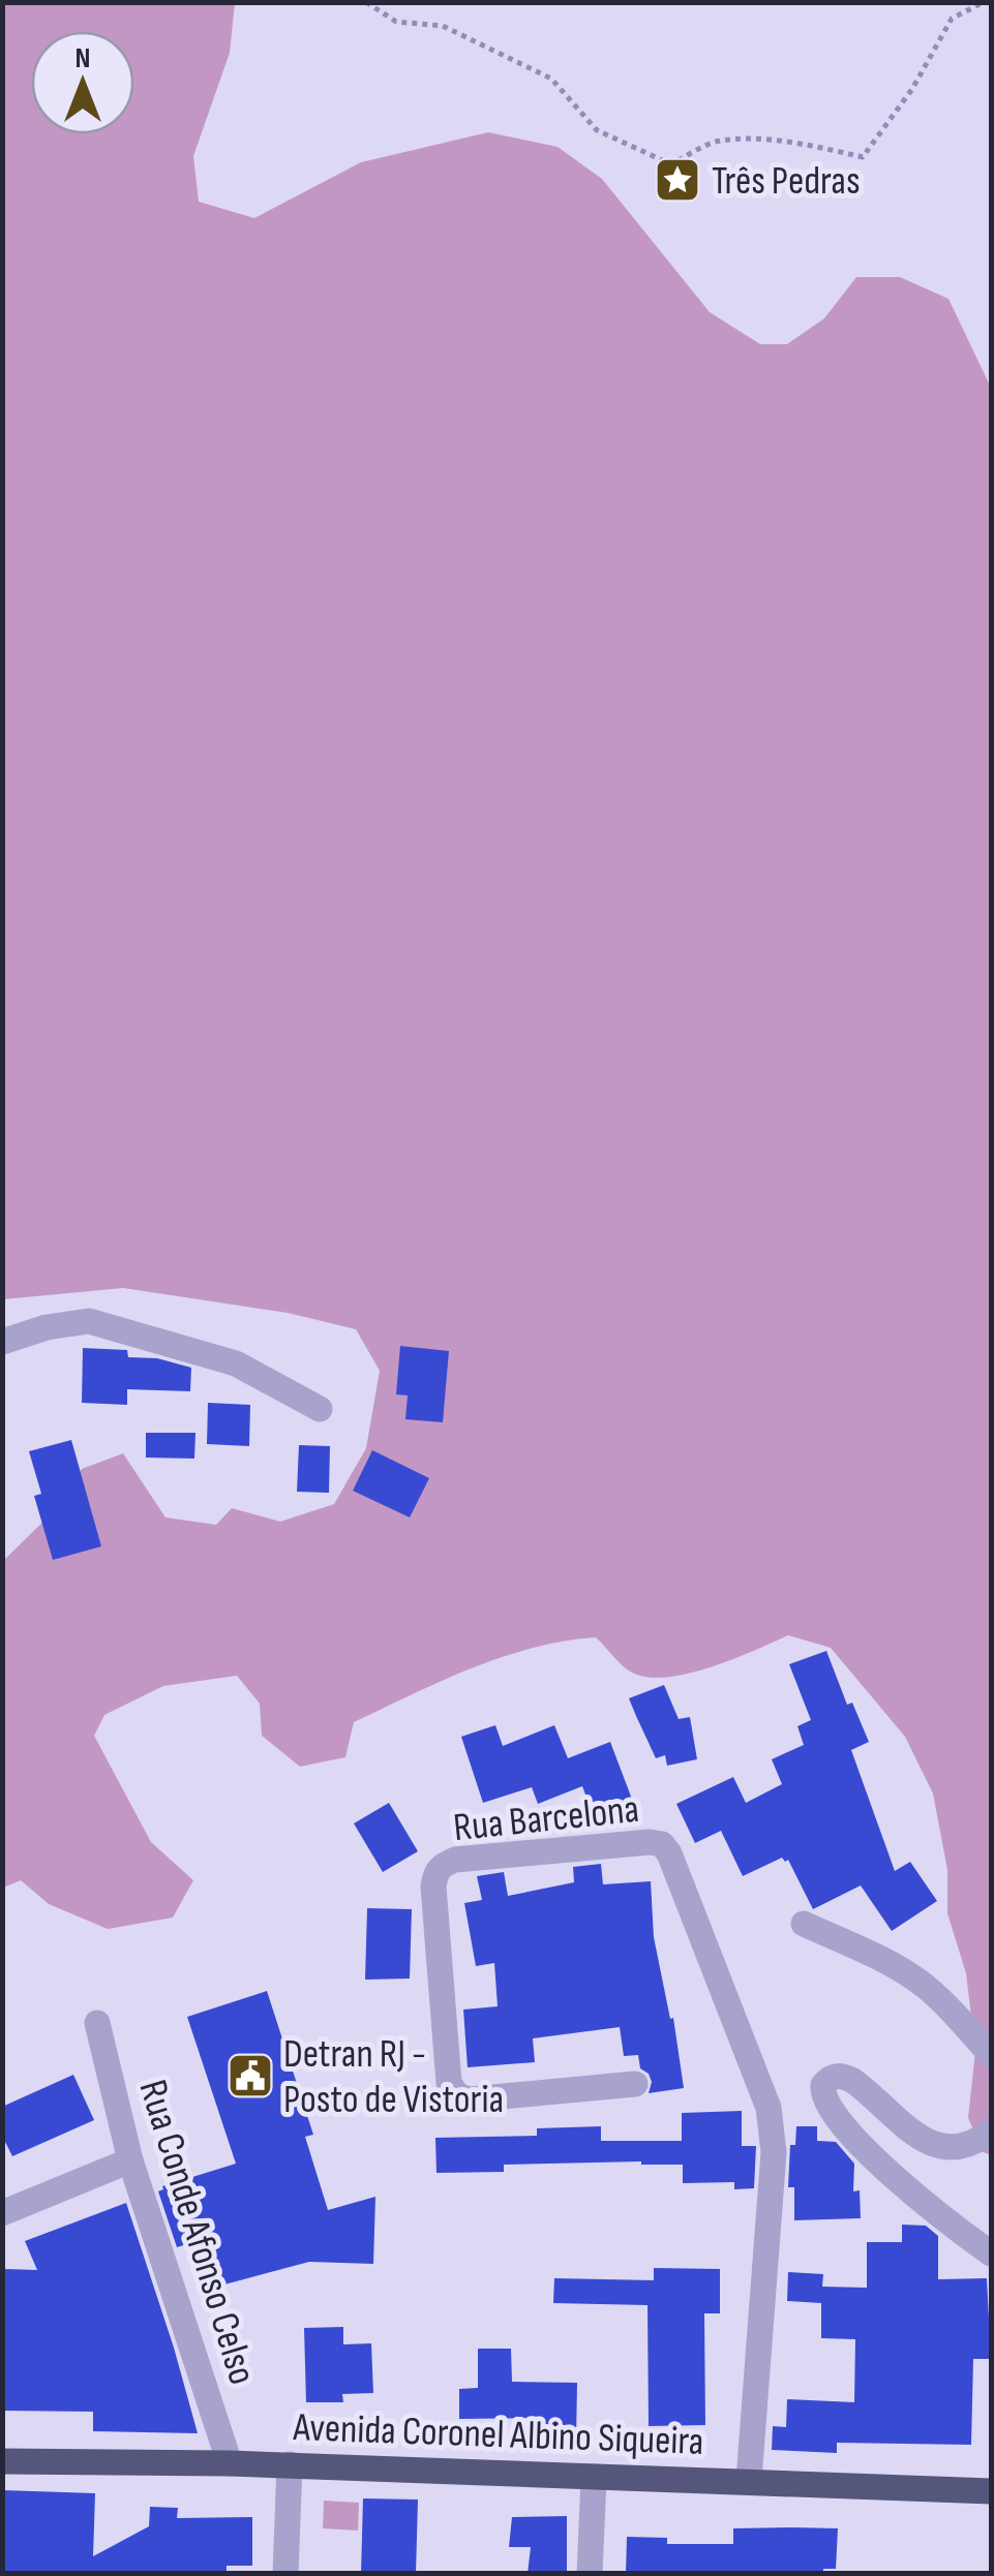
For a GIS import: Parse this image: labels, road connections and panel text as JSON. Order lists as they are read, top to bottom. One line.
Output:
{"streets":{"main road":["Avenida Coronel Albino Siqueira"],"street":["Rua Barcelona","Rua Conde Afonso Celso"]},"crossings":[["Rua Barcelona","Avenida Coronel Albino Siqueira"],["Rua Conde Afonso Celso","Avenida Coronel Albino Siqueira"]],"places":{"place":["Três Pedras"],"public building":["Detran RJ - Posto de Vistoria"]},"north":"top"}
